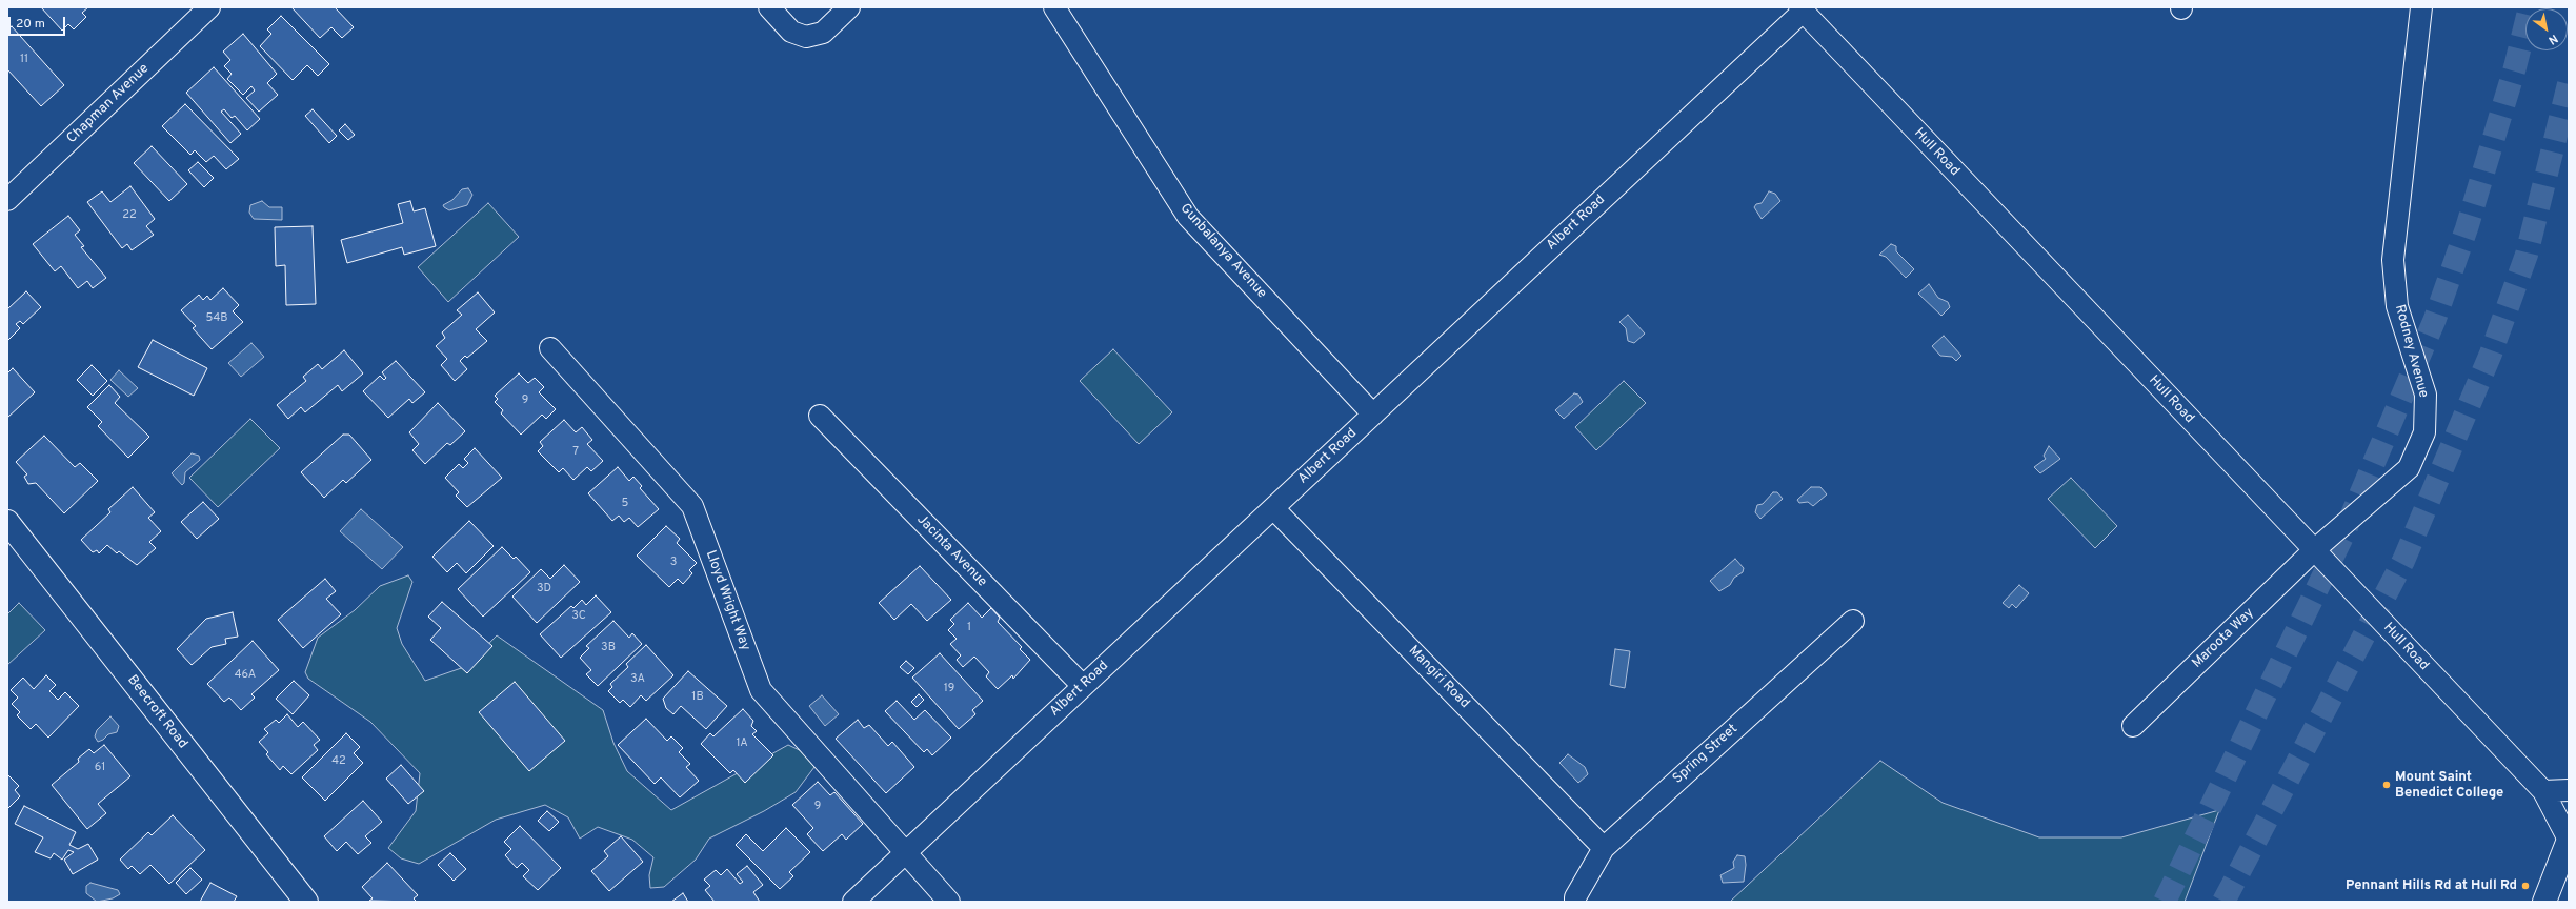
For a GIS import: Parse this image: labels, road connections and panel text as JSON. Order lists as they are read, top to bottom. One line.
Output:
{"streets":{"main road":["Beecroft Road"],"street":["Chapman Avenue","Hull Road","Albert Road","Gunbalanya Avenue","Rodney Avenue","Jacinta Avenue","Lloyd Wright Way","Maroota Way","Mangiri Road","Spring Street"]},"crossings":[["Hull Road","Albert Road"],["Hull Road","Rodney Avenue"],["Hull Road","Maroota Way"],["Albert Road","Gunbalanya Avenue"],["Albert Road","Jacinta Avenue"],["Albert Road","Lloyd Wright Way"],["Albert Road","Mangiri Road"],["Rodney Avenue","Maroota Way"],["Mangiri Road","Spring Street"]],"places":["Mount Saint Benedict College","Pennant Hills Rd at Hull Rd"],"house_numbers":["11","22","54B","9","7","5","3","3D","3C","1","3B","46A","3A","19","1B","1A","42","61","9"],"scale_bar":"20 m","north":"bottom right"}
